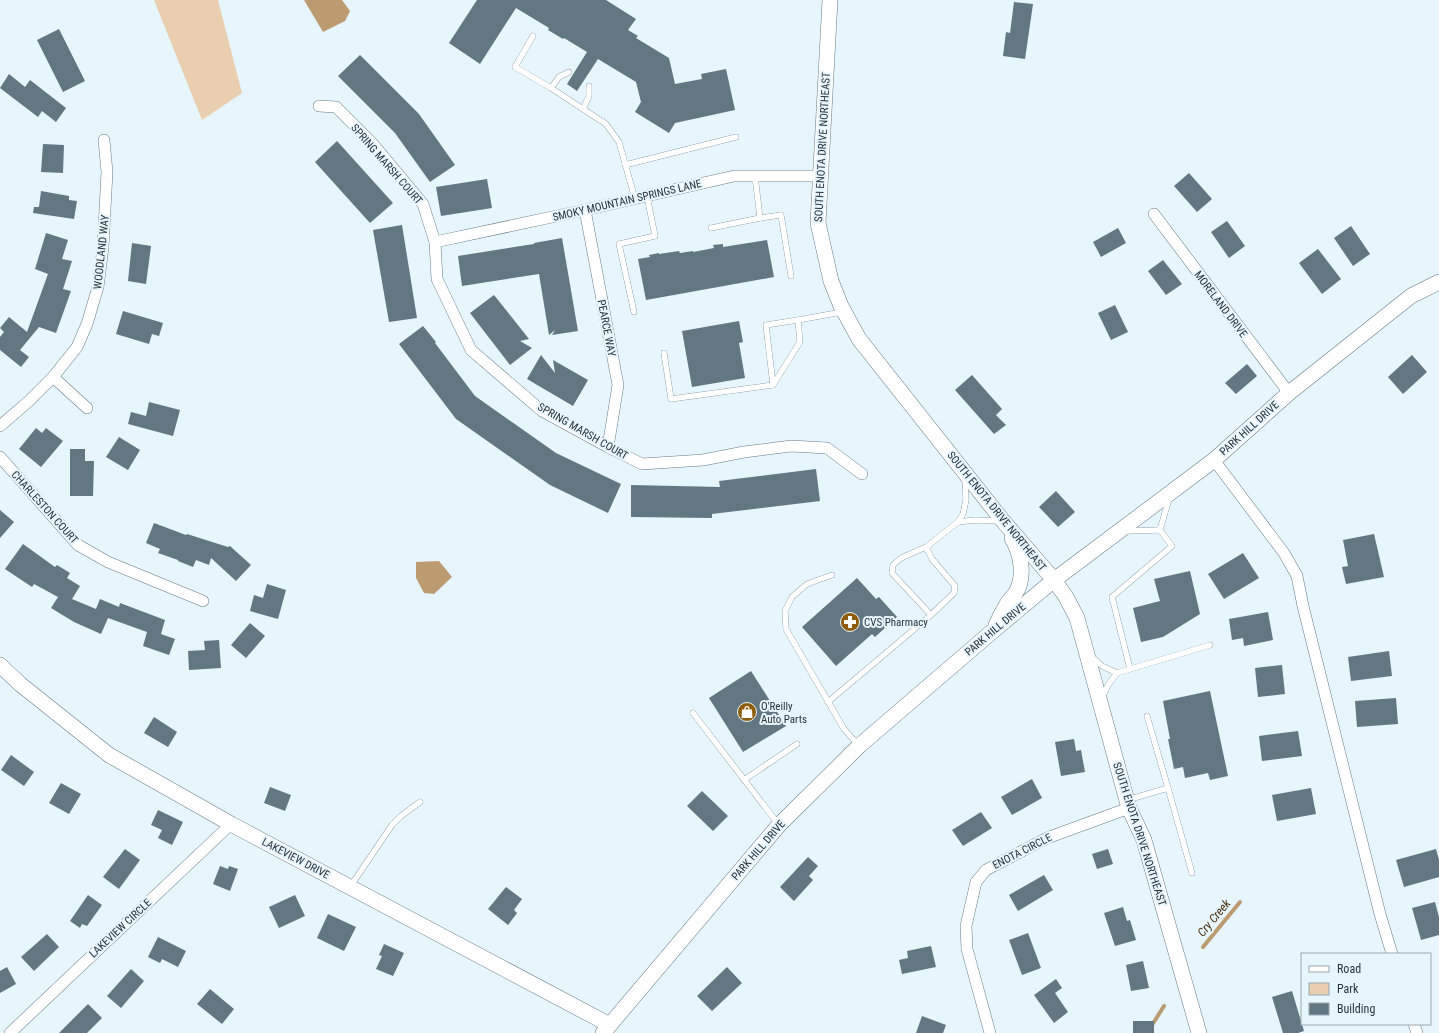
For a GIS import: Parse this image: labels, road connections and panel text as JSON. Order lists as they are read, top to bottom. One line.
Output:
{"streets":{"main road":["SOUTH ENOTA DRIVE NORTHEAST","PARK HILL DRIVE","LAKEVIEW DRIVE"],"street":["SPRING MARSH COURT","SMOKY MOUNTAIN SPRINGS LANE","WOODLAND WAY","MORELAND DRIVE","PEARCE WAY","CHARLESTON COURT","ENOTA CIRCLE","LAKEVIEW CIRCLE"]},"crossings":[["SOUTH ENOTA DRIVE NORTHEAST","SMOKY MOUNTAIN SPRINGS LANE"],["SOUTH ENOTA DRIVE NORTHEAST","PARK HILL DRIVE"],["SOUTH ENOTA DRIVE NORTHEAST","ENOTA CIRCLE"],["SPRING MARSH COURT","SMOKY MOUNTAIN SPRINGS LANE"],["SPRING MARSH COURT","PEARCE WAY"],["SMOKY MOUNTAIN SPRINGS LANE","PEARCE WAY"],["MORELAND DRIVE","PARK HILL DRIVE"],["PARK HILL DRIVE","LAKEVIEW DRIVE"],["LAKEVIEW DRIVE","LAKEVIEW CIRCLE"]],"water":["Cry Creek"],"places":{"pharmacy":["CVS Pharmacy"],"shop":["O'Reilly Auto Parts"]},"legend":["Road","Park","Building"]}
